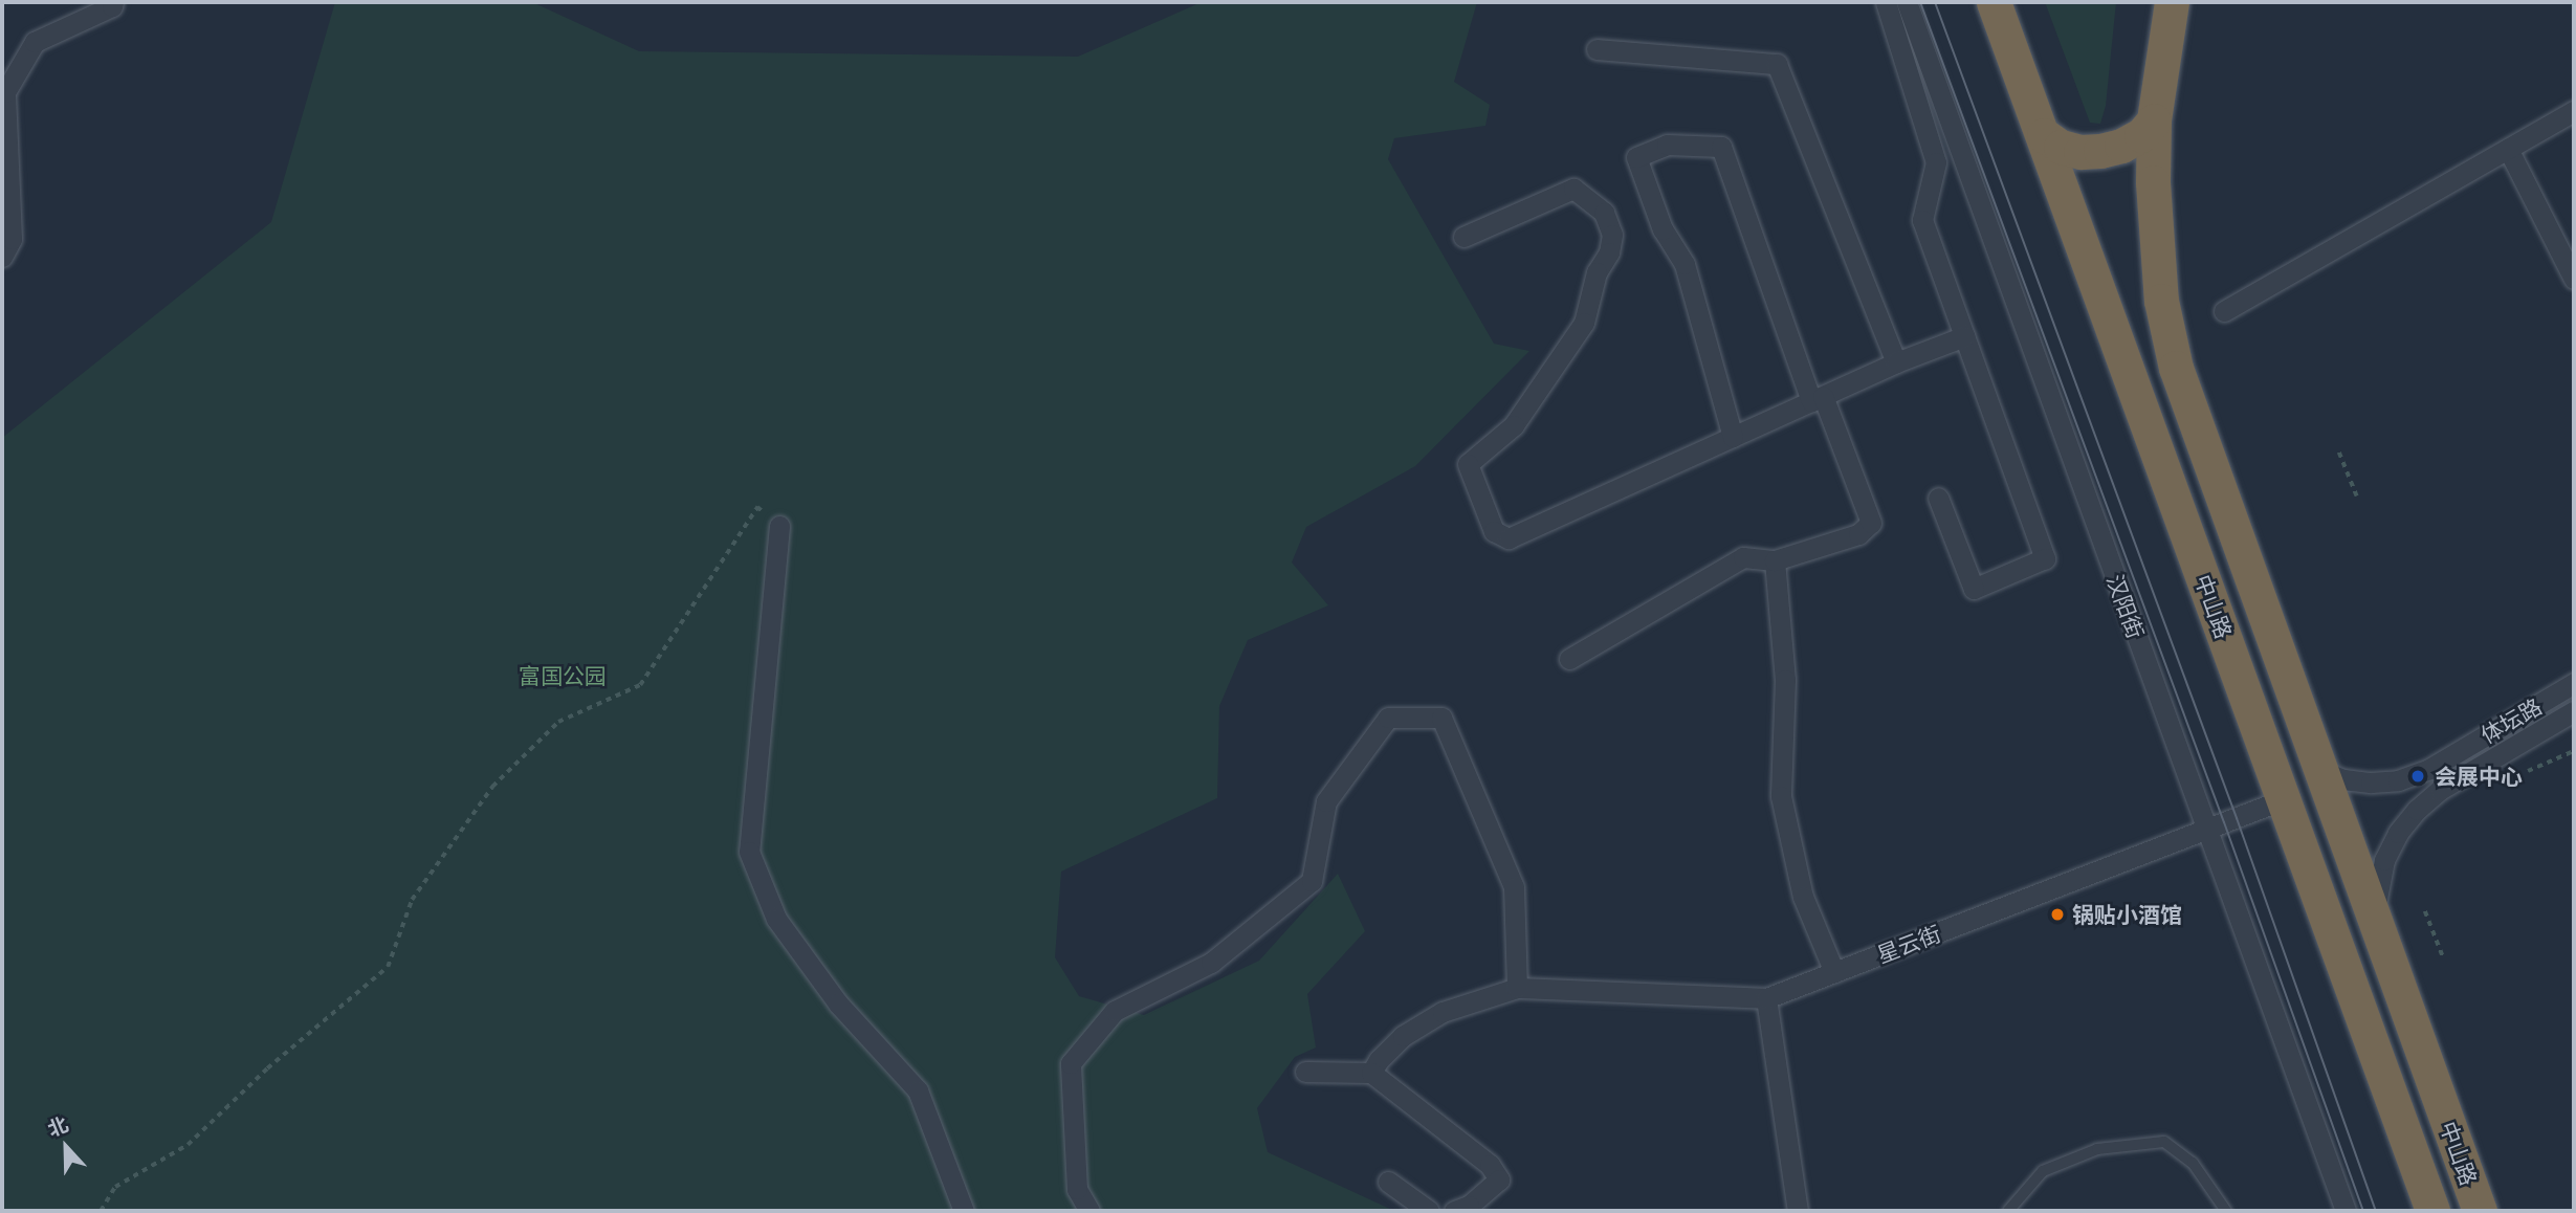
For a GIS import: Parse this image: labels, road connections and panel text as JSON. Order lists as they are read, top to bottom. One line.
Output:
{"streets":{"highway":["中山路"],"street":["汉阳街","体坛路","星云街"]},"crossings":[["汉阳街","星云街"],["中山路","体坛路"],["中山路","星云街"]],"parks":["富国公园"],"places":["会展中心","锅贴小酒馆"],"north":"top"}
